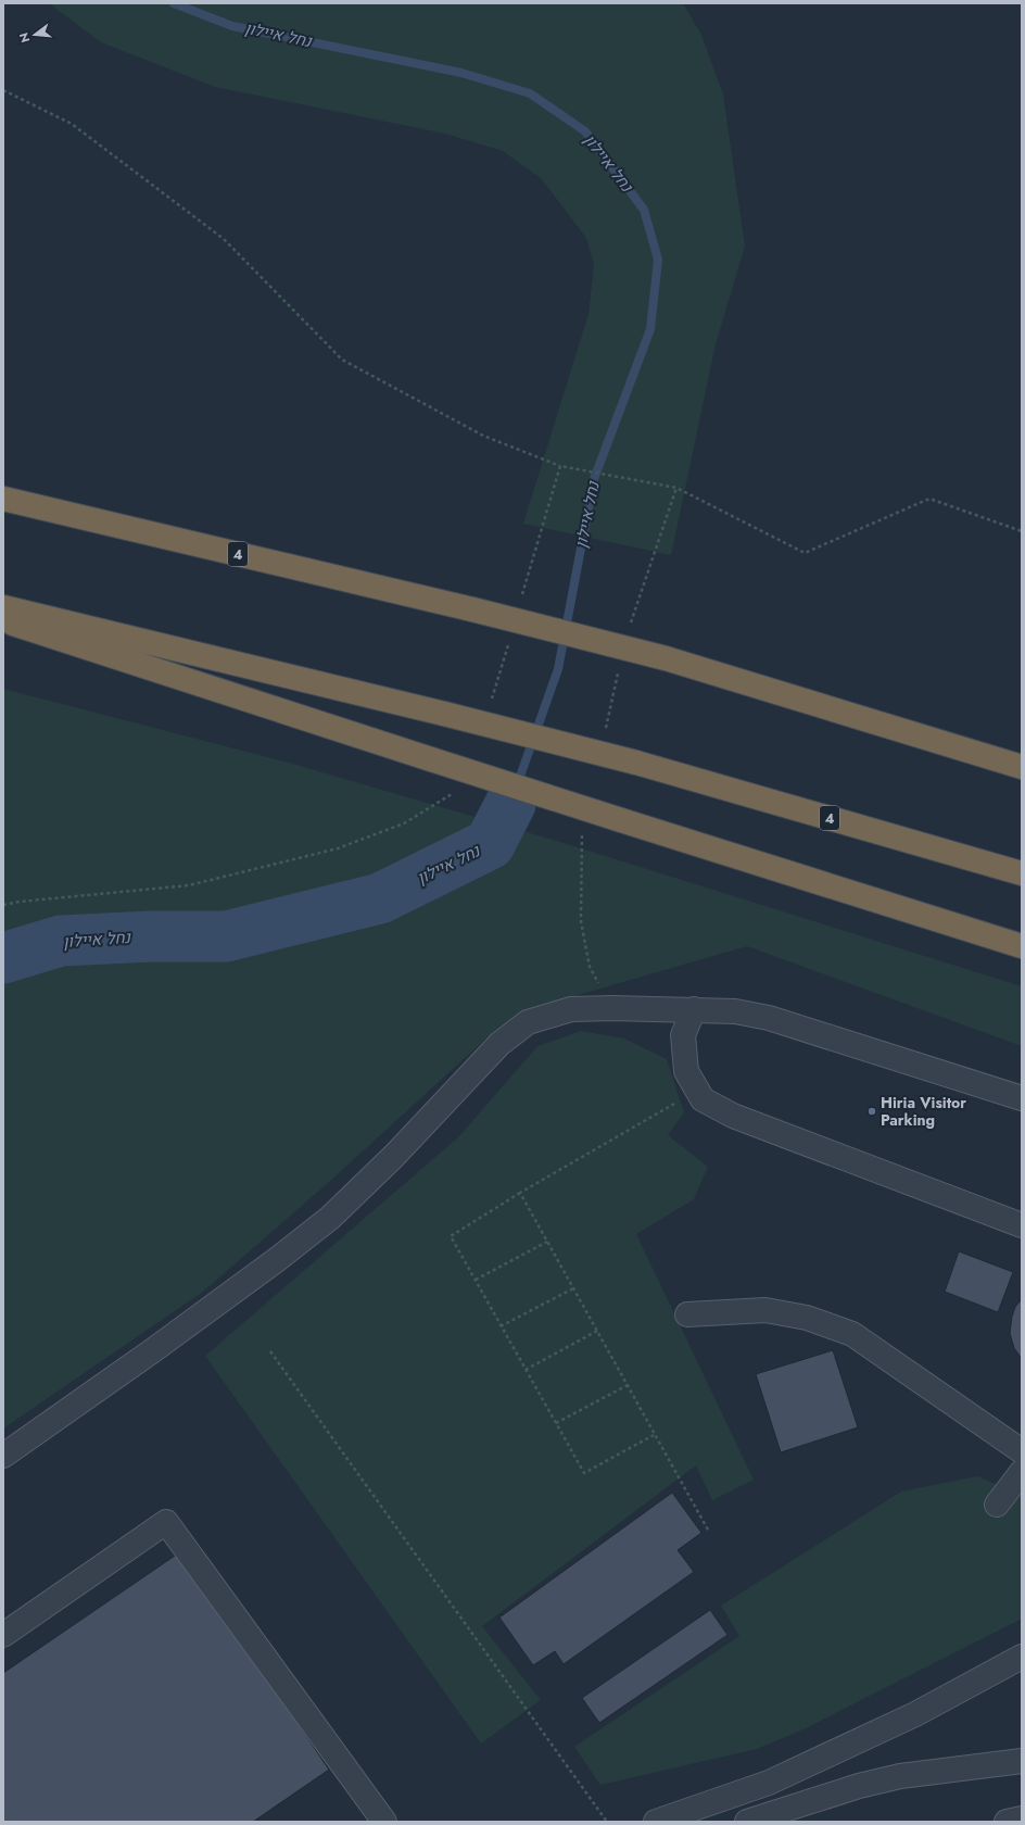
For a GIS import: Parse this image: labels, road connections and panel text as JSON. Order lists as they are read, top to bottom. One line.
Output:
{"streets":{"highway":["4"]},"water":["נחל איילון"],"places":["Hiria Visitor Parking"],"north":"left"}
